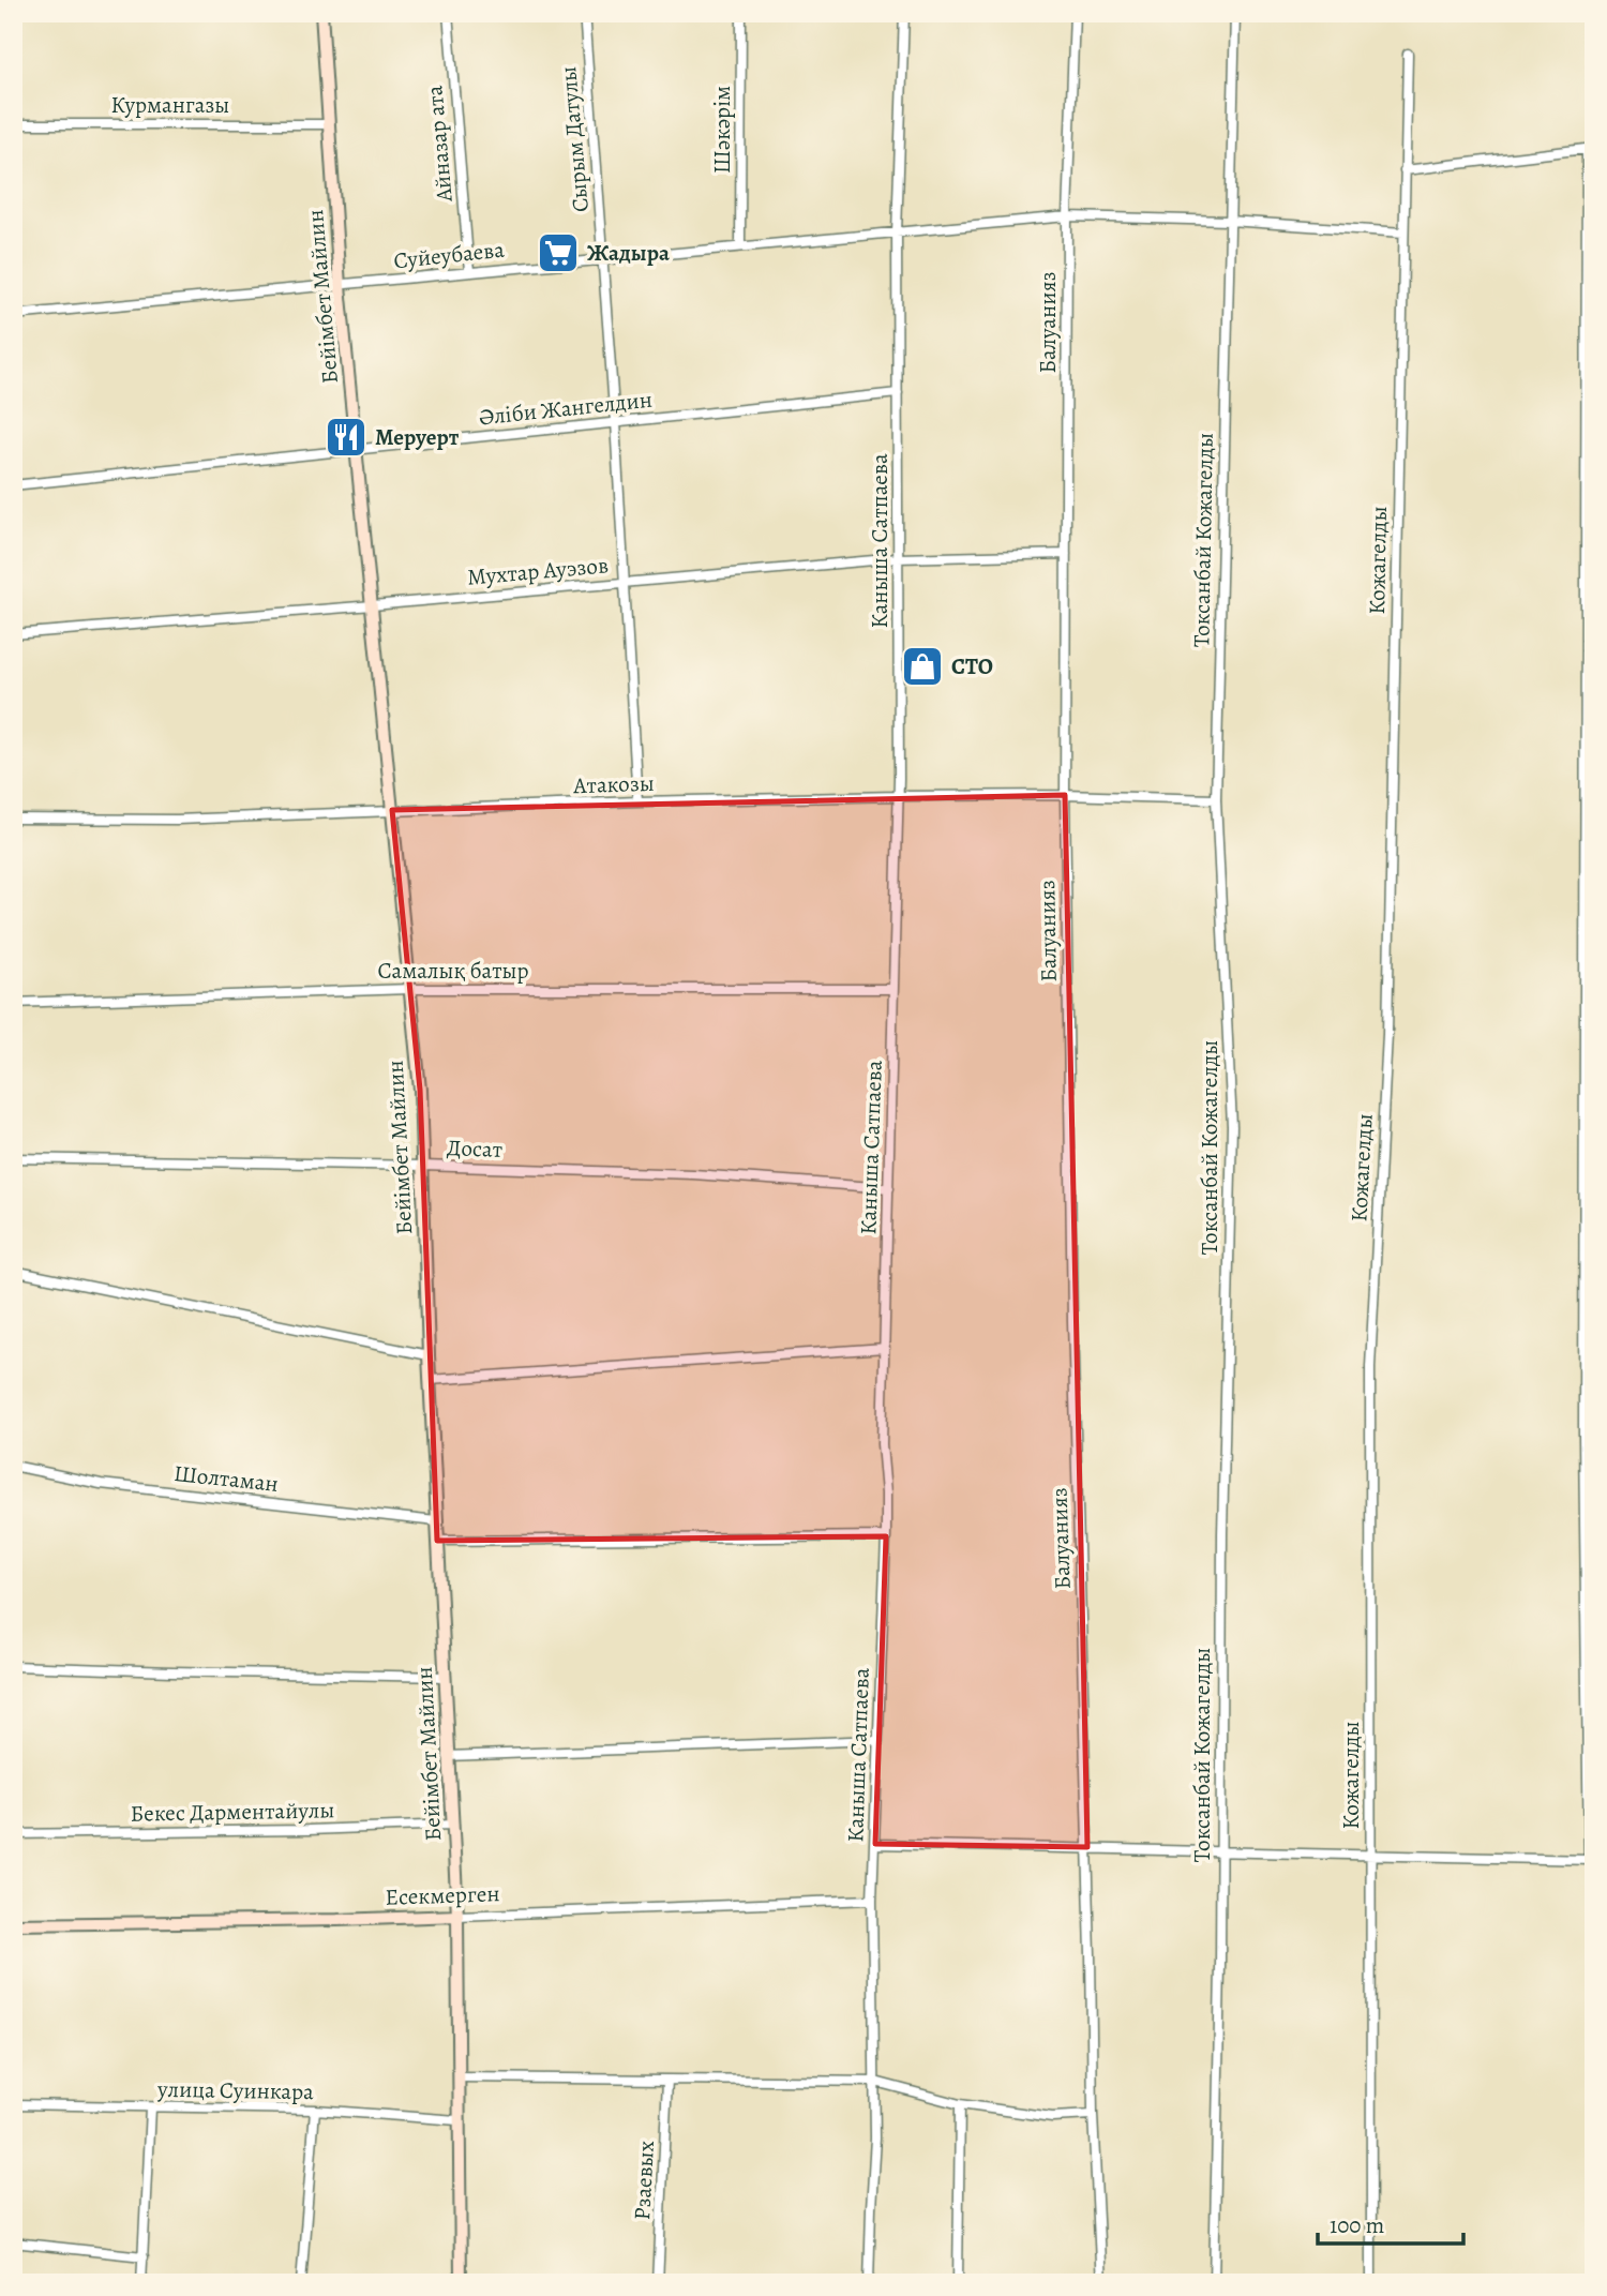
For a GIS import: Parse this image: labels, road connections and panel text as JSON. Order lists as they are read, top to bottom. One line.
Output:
{"streets":{"street":["Курмангазы","Шәкәрім","Сырым Датулы","Айназар ата","Суйеубаева","Бейімбет Майлин","Балуанияз","Әліби Жангелдин","Токсанбай Кожагелды","Каныша Сатпаева","Кожагелды","Мухтар Ауэзов","Атакозы","Самалық батыр","Досат","Шолтаман","Бекес Дарментайулы","Eсекмерген","улица Суинкара","Рзаевых"]},"crossings":[["Курмангазы","Бейімбет Майлин"],["Шәкәрім","Суйеубаева"],["Сырым Датулы","Суйеубаева"],["Сырым Датулы","Әліби Жангелдин"],["Сырым Датулы","Мухтар Ауэзов"],["Сырым Датулы","Атакозы"],["Айназар ата","Суйеубаева"],["Суйеубаева","Бейімбет Майлин"],["Суйеубаева","Балуанияз"],["Суйеубаева","Токсанбай Кожагелды"],["Суйеубаева","Каныша Сатпаева"],["Суйеубаева","Кожагелды"],["Бейімбет Майлин","Әліби Жангелдин"],["Бейімбет Майлин","Мухтар Ауэзов"],["Бейімбет Майлин","Атакозы"],["Бейімбет Майлин","Самалық батыр"],["Бейімбет Майлин","Досат"],["Бейімбет Майлин","Шолтаман"],["Бейімбет Майлин","Бекес Дарментайулы"],["Бейімбет Майлин","Eсекмерген"],["Бейімбет Майлин","улица Суинкара"],["Балуанияз","Мухтар Ауэзов"],["Балуанияз","Атакозы"],["Әліби Жангелдин","Каныша Сатпаева"],["Токсанбай Кожагелды","Атакозы"],["Каныша Сатпаева","Мухтар Ауэзов"],["Каныша Сатпаева","Атакозы"],["Каныша Сатпаева","Самалық батыр"],["Каныша Сатпаева","Досат"],["Каныша Сатпаева","Eсекмерген"]],"places":{"supermarket":["Жадыра"],"restaurant":["Меруерт"],"shop":["CTO"]},"scale_bar":"100 m"}
